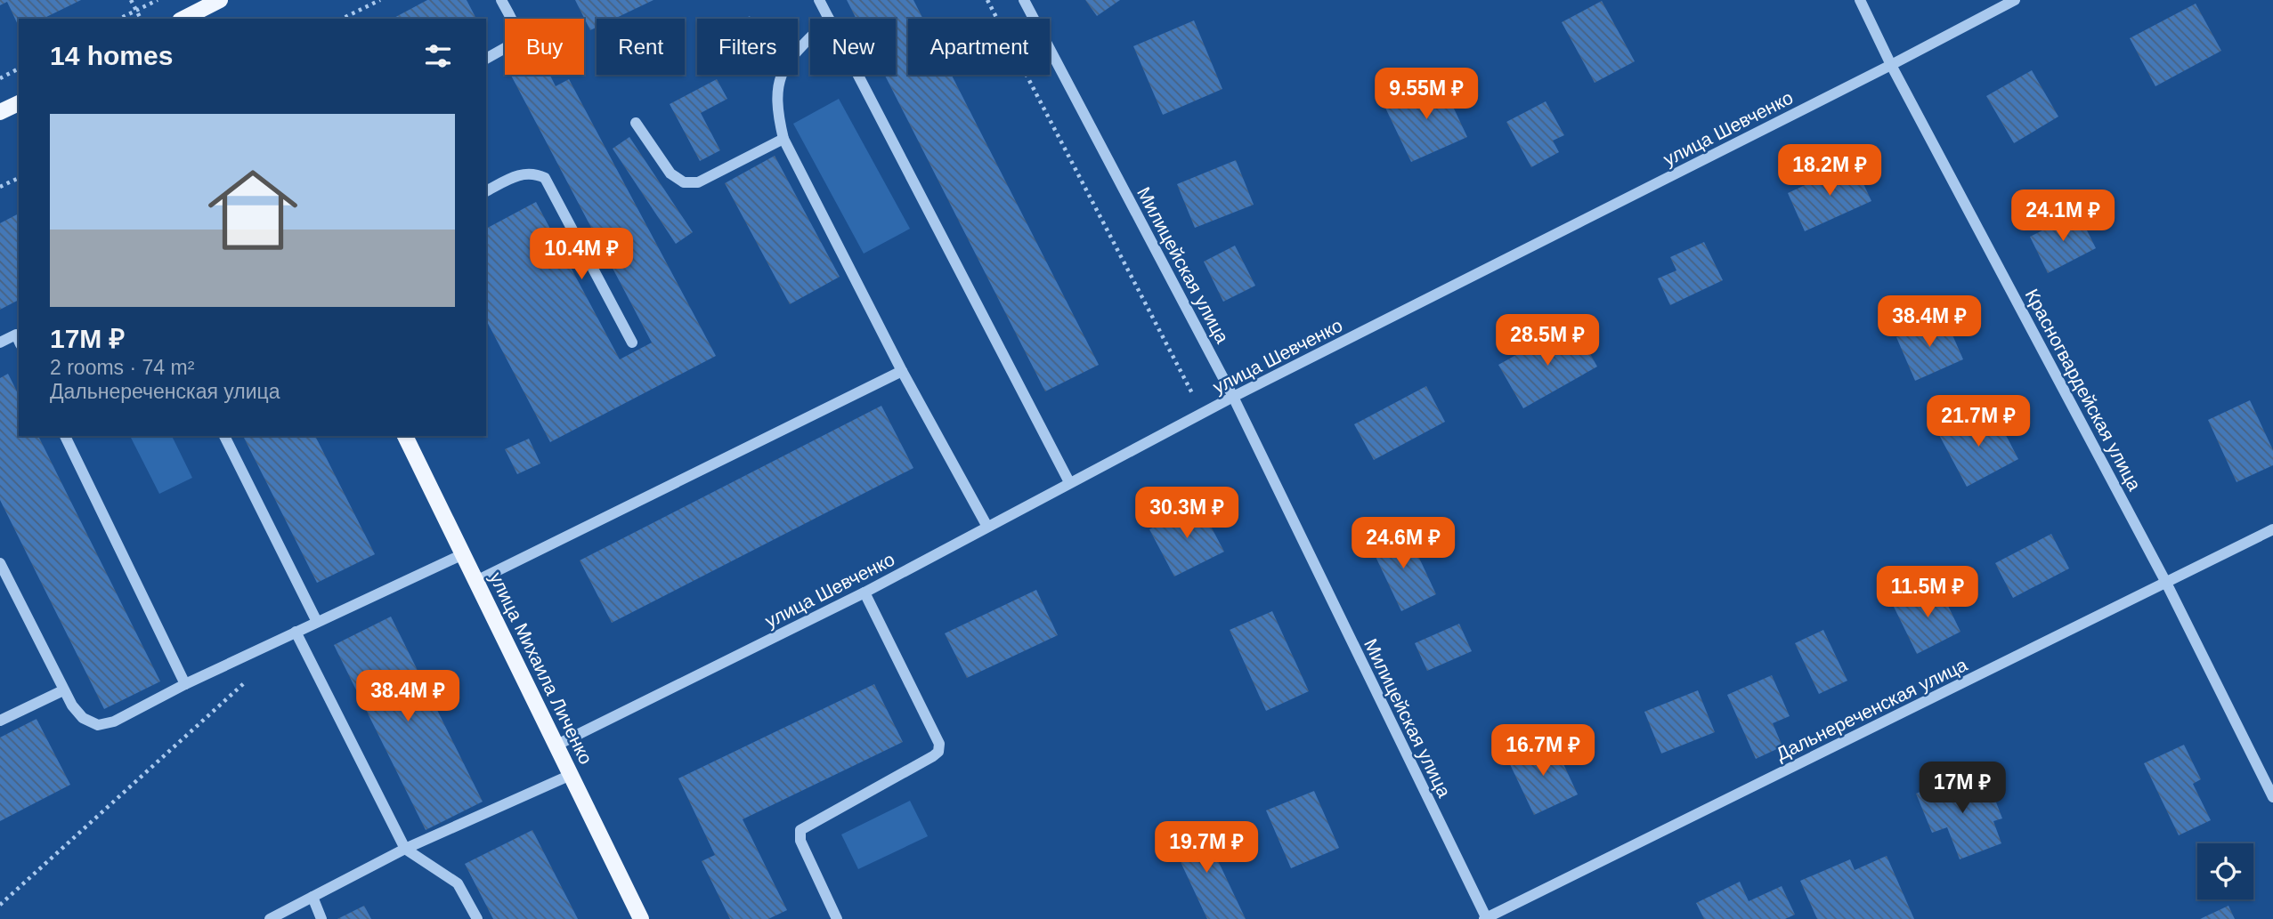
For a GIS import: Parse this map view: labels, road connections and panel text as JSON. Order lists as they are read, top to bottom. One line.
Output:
{"streets":{"main road":["улица Михаила Личенко"],"street":["улица Шевченко","Милицейская улица","Красногвардейская улица","Дальнереченская улица"]},"crossings":[["улица Шевченко","Милицейская улица"],["улица Шевченко","Красногвардейская улица"],["улица Шевченко","улица Михаила Личенко"],["Милицейская улица","Дальнереченская улица"],["Красногвардейская улица","Дальнереченская улица"]],"page":{"chip":["Buy","Rent","Filters","New","Apartment"],"heading":"14 homes","price":["9.55M ₽","18.2M ₽","24.1M ₽","10.4M ₽","38.4M ₽","28.5M ₽","21.7M ₽","30.3M ₽","24.6M ₽","11.5M ₽","38.4M ₽","16.7M ₽","17M ₽","19.7M ₽"],"list":[{"name":"17M ₽","note":"2 rooms · 74 m² · Дальнереченская улица"}]}}
